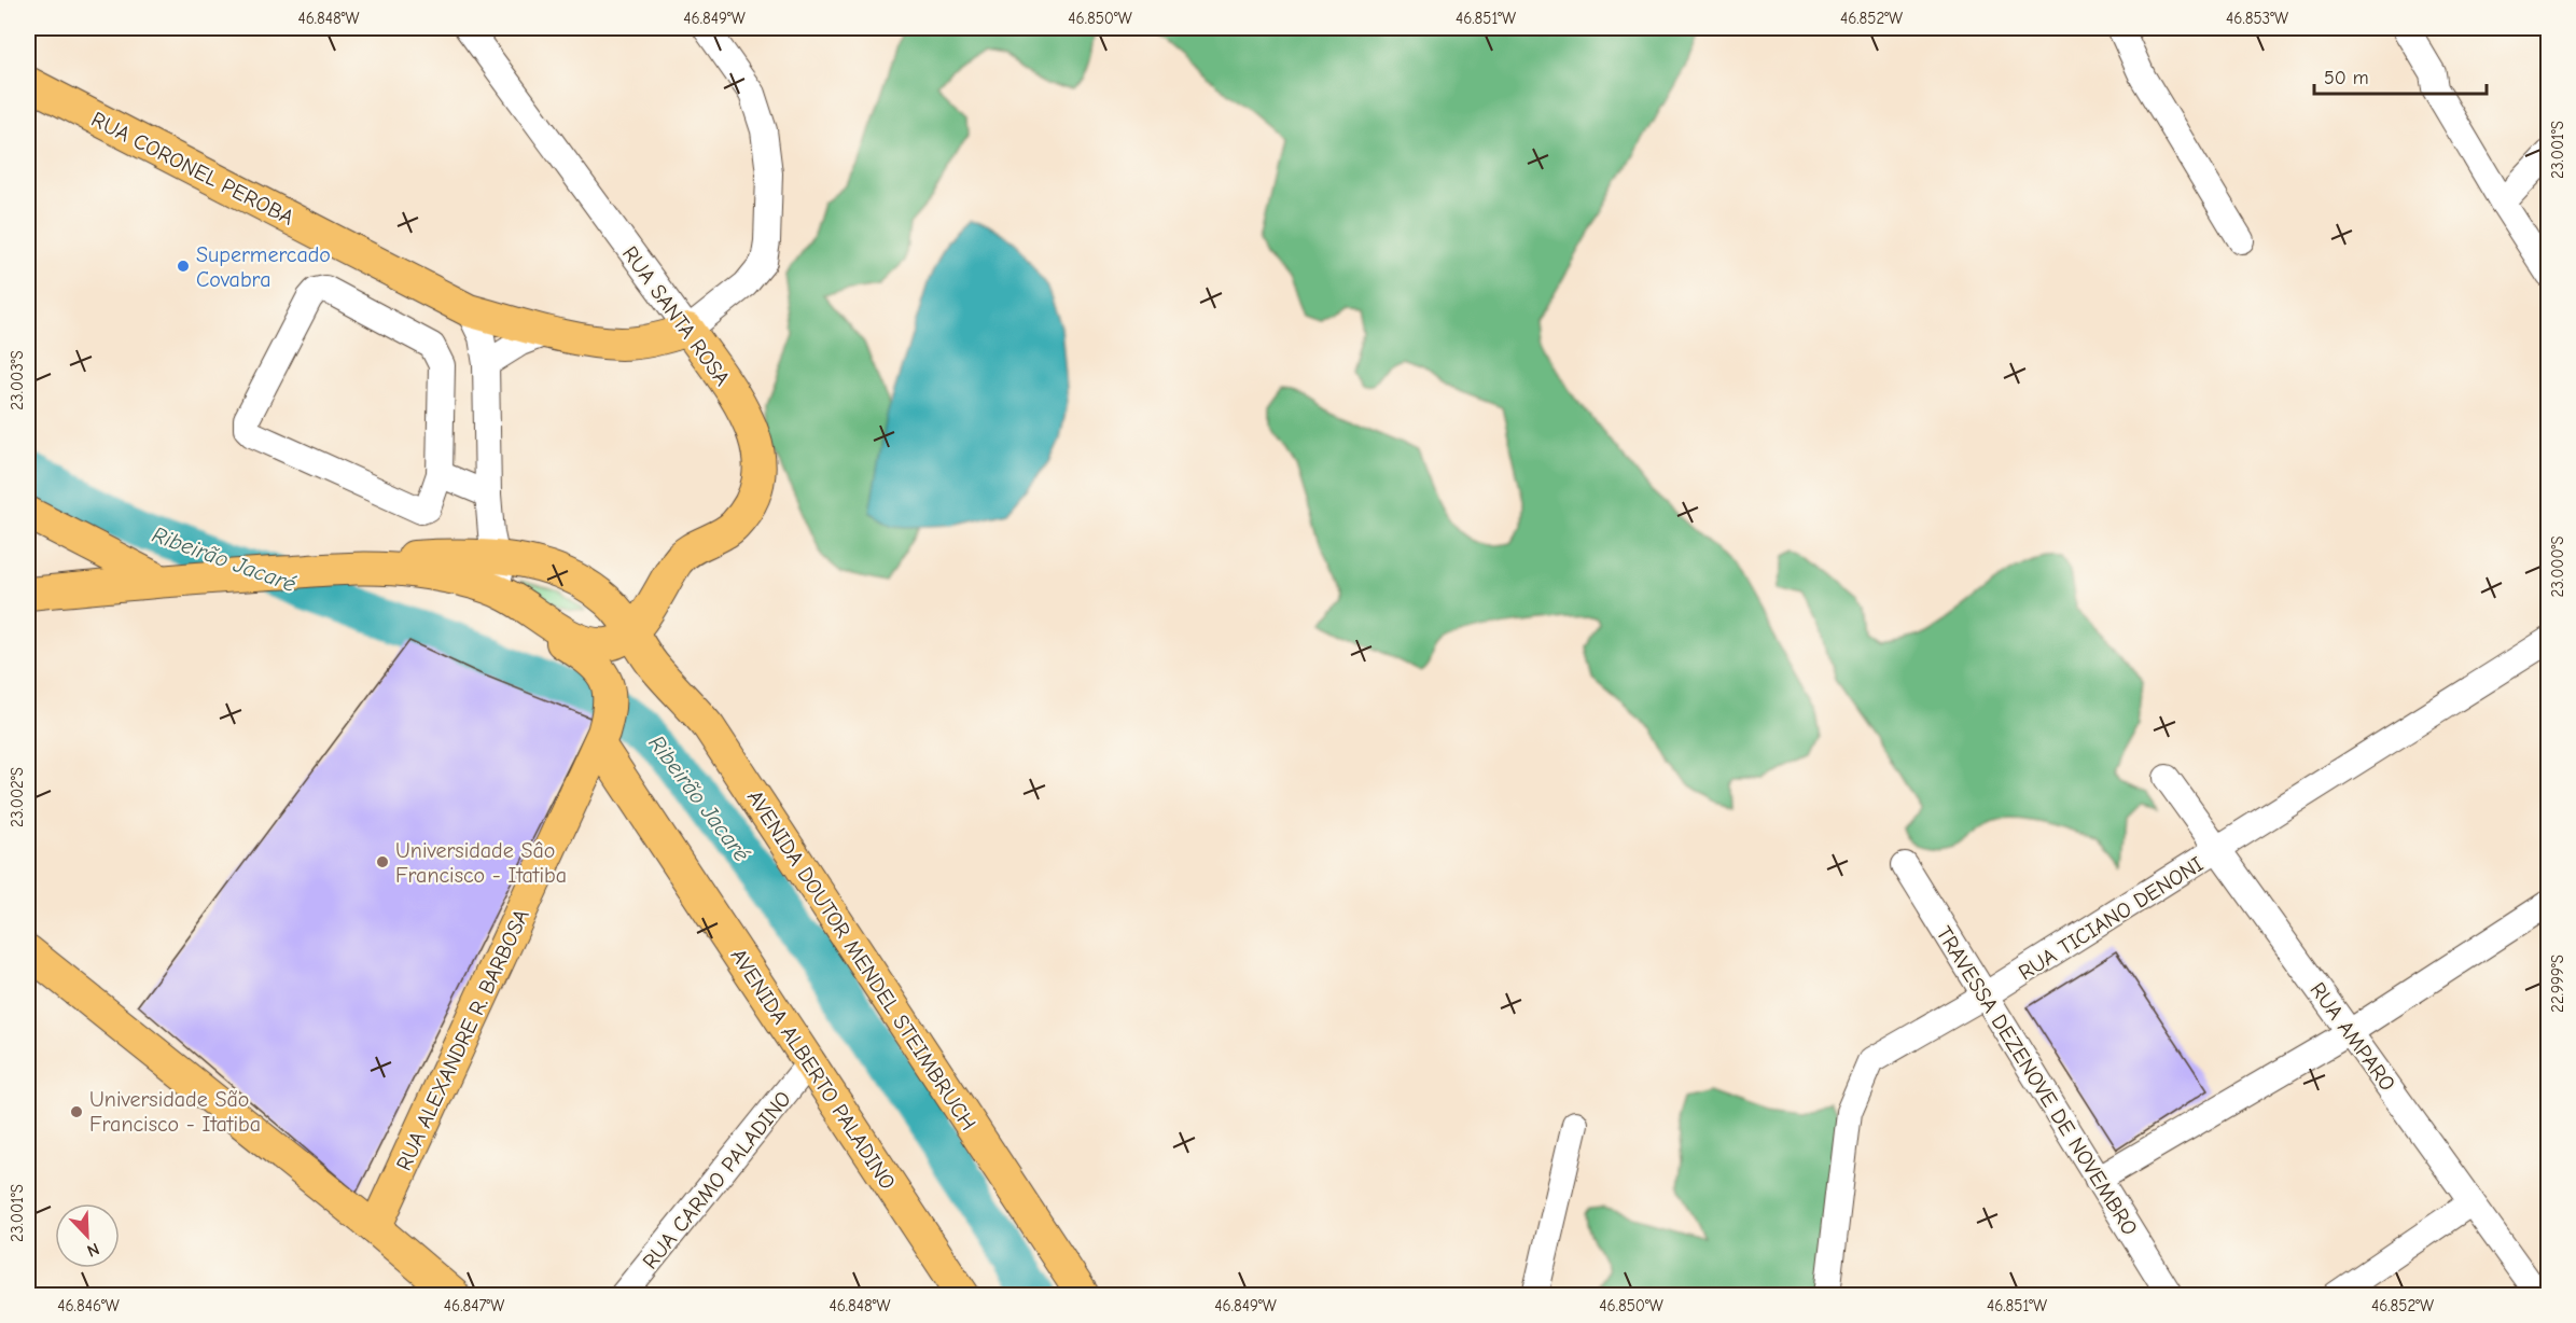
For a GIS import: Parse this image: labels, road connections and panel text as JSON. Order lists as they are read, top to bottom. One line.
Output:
{"streets":{"main road":["RUA CORONEL PEROBA","RUA SANTA ROSA","AVENIDA DOUTOR MENDEL STEIMBRUCH","RUA ALEXANDRE R. BARBOSA","AVENIDA ALBERTO PALADINO"],"street":["RUA TICIANO DENONI","RUA AMPARO","TRAVESSA DEZENOVE DE NOVEMBRO","RUA CARMO PALADINO"]},"crossings":[["RUA CORONEL PEROBA","RUA SANTA ROSA"],["RUA SANTA ROSA","AVENIDA DOUTOR MENDEL STEIMBRUCH"],["RUA TICIANO DENONI","RUA AMPARO"],["RUA TICIANO DENONI","TRAVESSA DEZENOVE DE NOVEMBRO"],["RUA ALEXANDRE R. BARBOSA","AVENIDA ALBERTO PALADINO"],["AVENIDA ALBERTO PALADINO","RUA CARMO PALADINO"]],"water":["Ribeirão Jacaré"],"places":["Supermercado Covabra","Universidade Sâo Francisco - Itatiba","Universidade São Francisco - Itatiba"],"scale_bar":"50 m","north":"bottom right","coordinates":["46.848°W","46.849°W","46.850°W","46.851°W","46.852°W","46.853°W","23.001°S","23.003°S","23.000°S","23.002°S","22.999°S","46.846°W","46.847°W"]}
